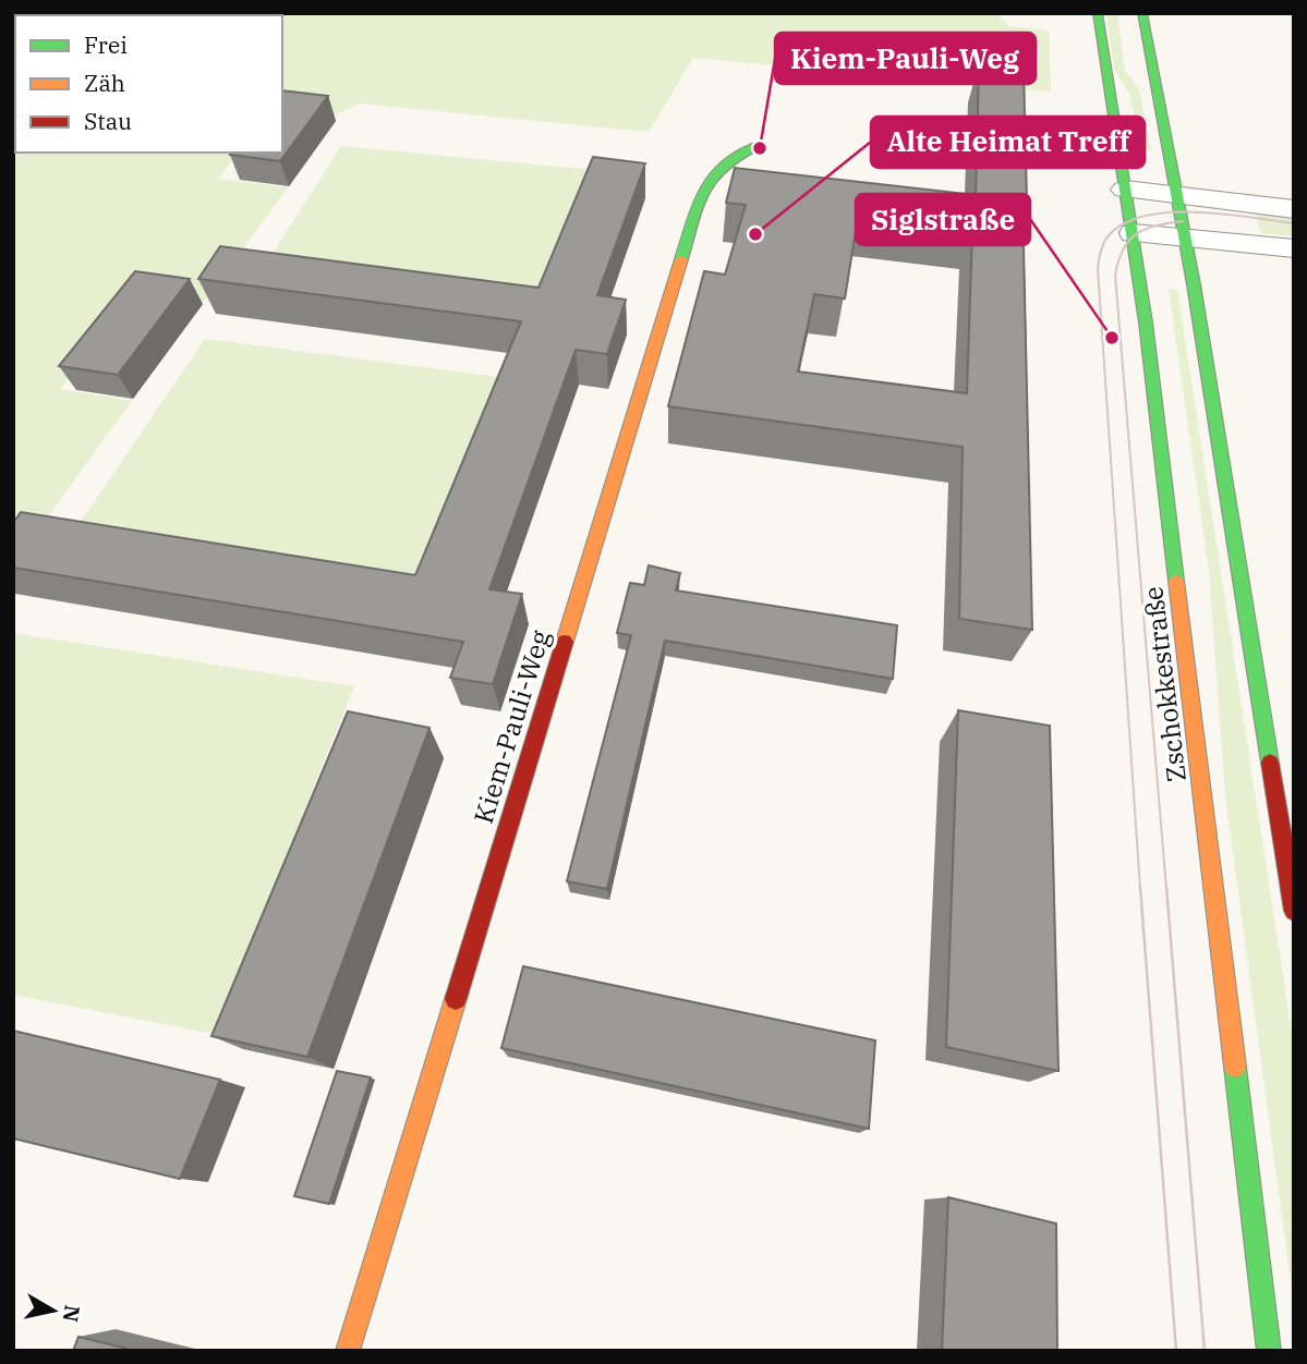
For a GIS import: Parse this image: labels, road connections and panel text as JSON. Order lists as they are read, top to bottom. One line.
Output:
{"streets":{"main road":["Zschokkestraße","Kiem-Pauli-Weg"]},"places":["Kiem-Pauli-Weg","Alte Heimat Treff","Siglstraße"],"legend":["Frei","Zäh","Stau"],"north":"right"}
